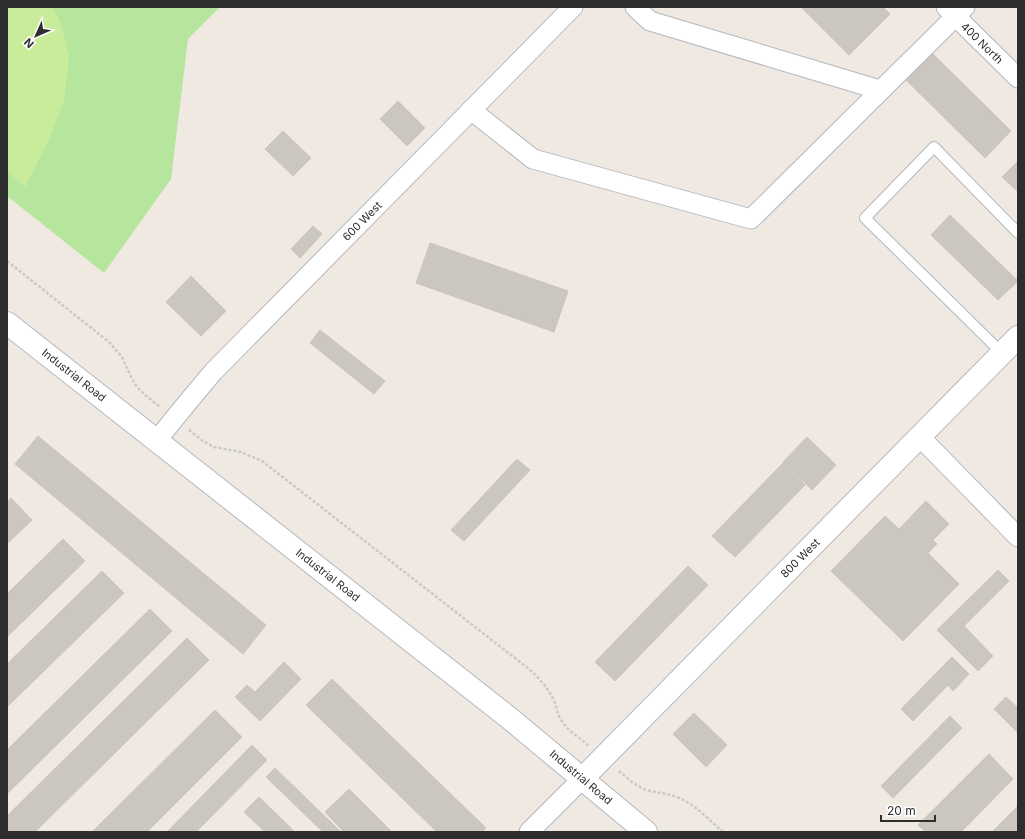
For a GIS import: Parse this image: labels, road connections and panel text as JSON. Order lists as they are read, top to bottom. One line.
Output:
{"streets":{"street":["400 North","600 West","Industrial Road","800 West"]},"crossings":[["600 West","Industrial Road"],["Industrial Road","800 West"]],"scale_bar":"20 m","north":"bottom left"}
